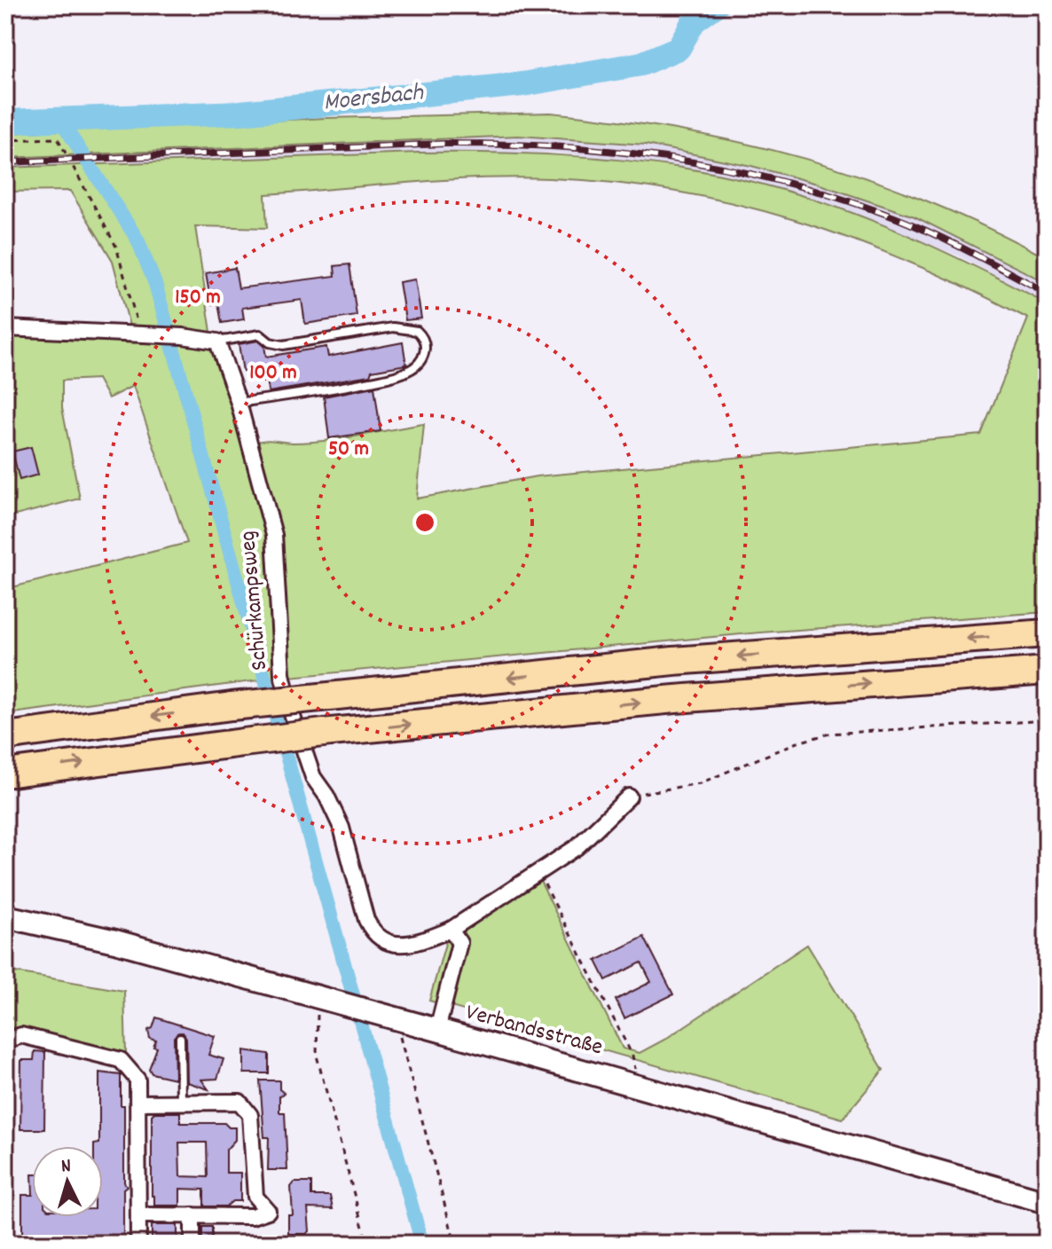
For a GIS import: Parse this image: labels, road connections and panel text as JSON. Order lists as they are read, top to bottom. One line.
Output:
{"streets":{"main road":["Verbandsstraße"],"street":["Schürkampsweg"]},"water":["Moersbach"],"north":"top","rings":["150 m","100 m","50 m"]}
